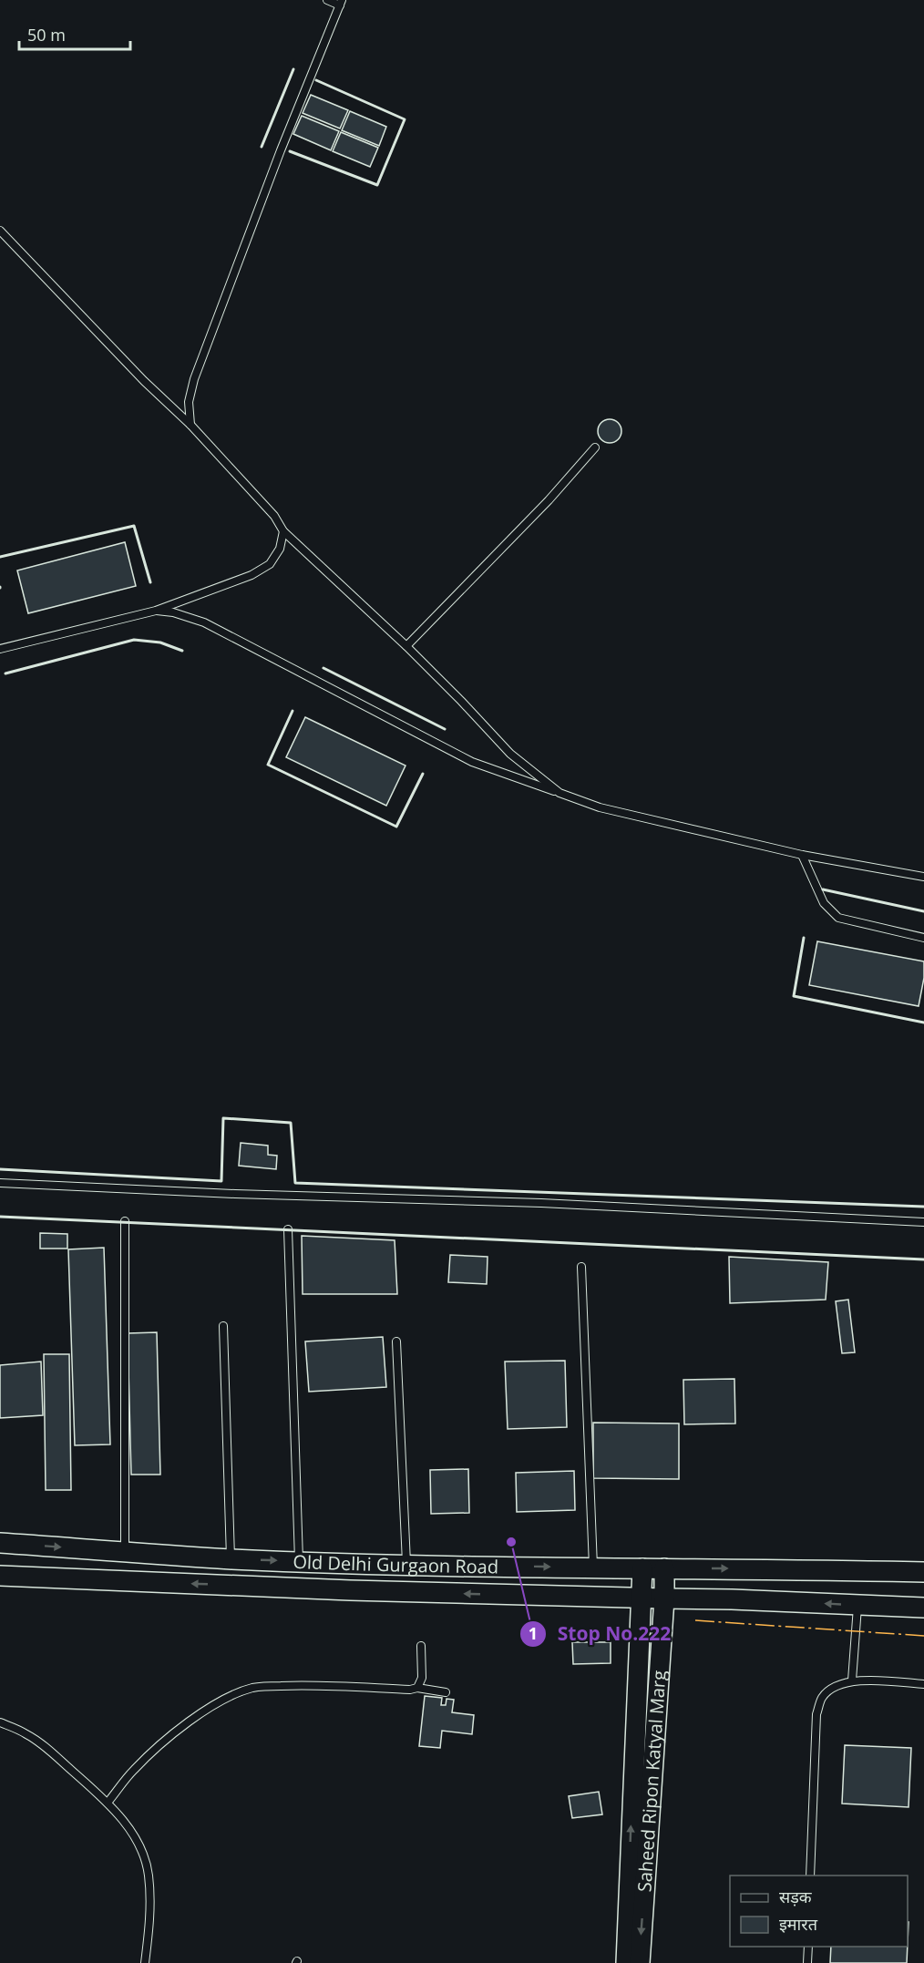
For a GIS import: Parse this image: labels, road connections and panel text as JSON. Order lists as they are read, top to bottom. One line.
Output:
{"streets":{"main road":["Old Delhi Gurgaon Road","Saheed Ripon Katyal Marg"]},"crossings":[["Old Delhi Gurgaon Road","Saheed Ripon Katyal Marg"]],"places":["Stop No.222"],"legend":["सड़क","इमारत"],"scale_bar":"50 m"}
